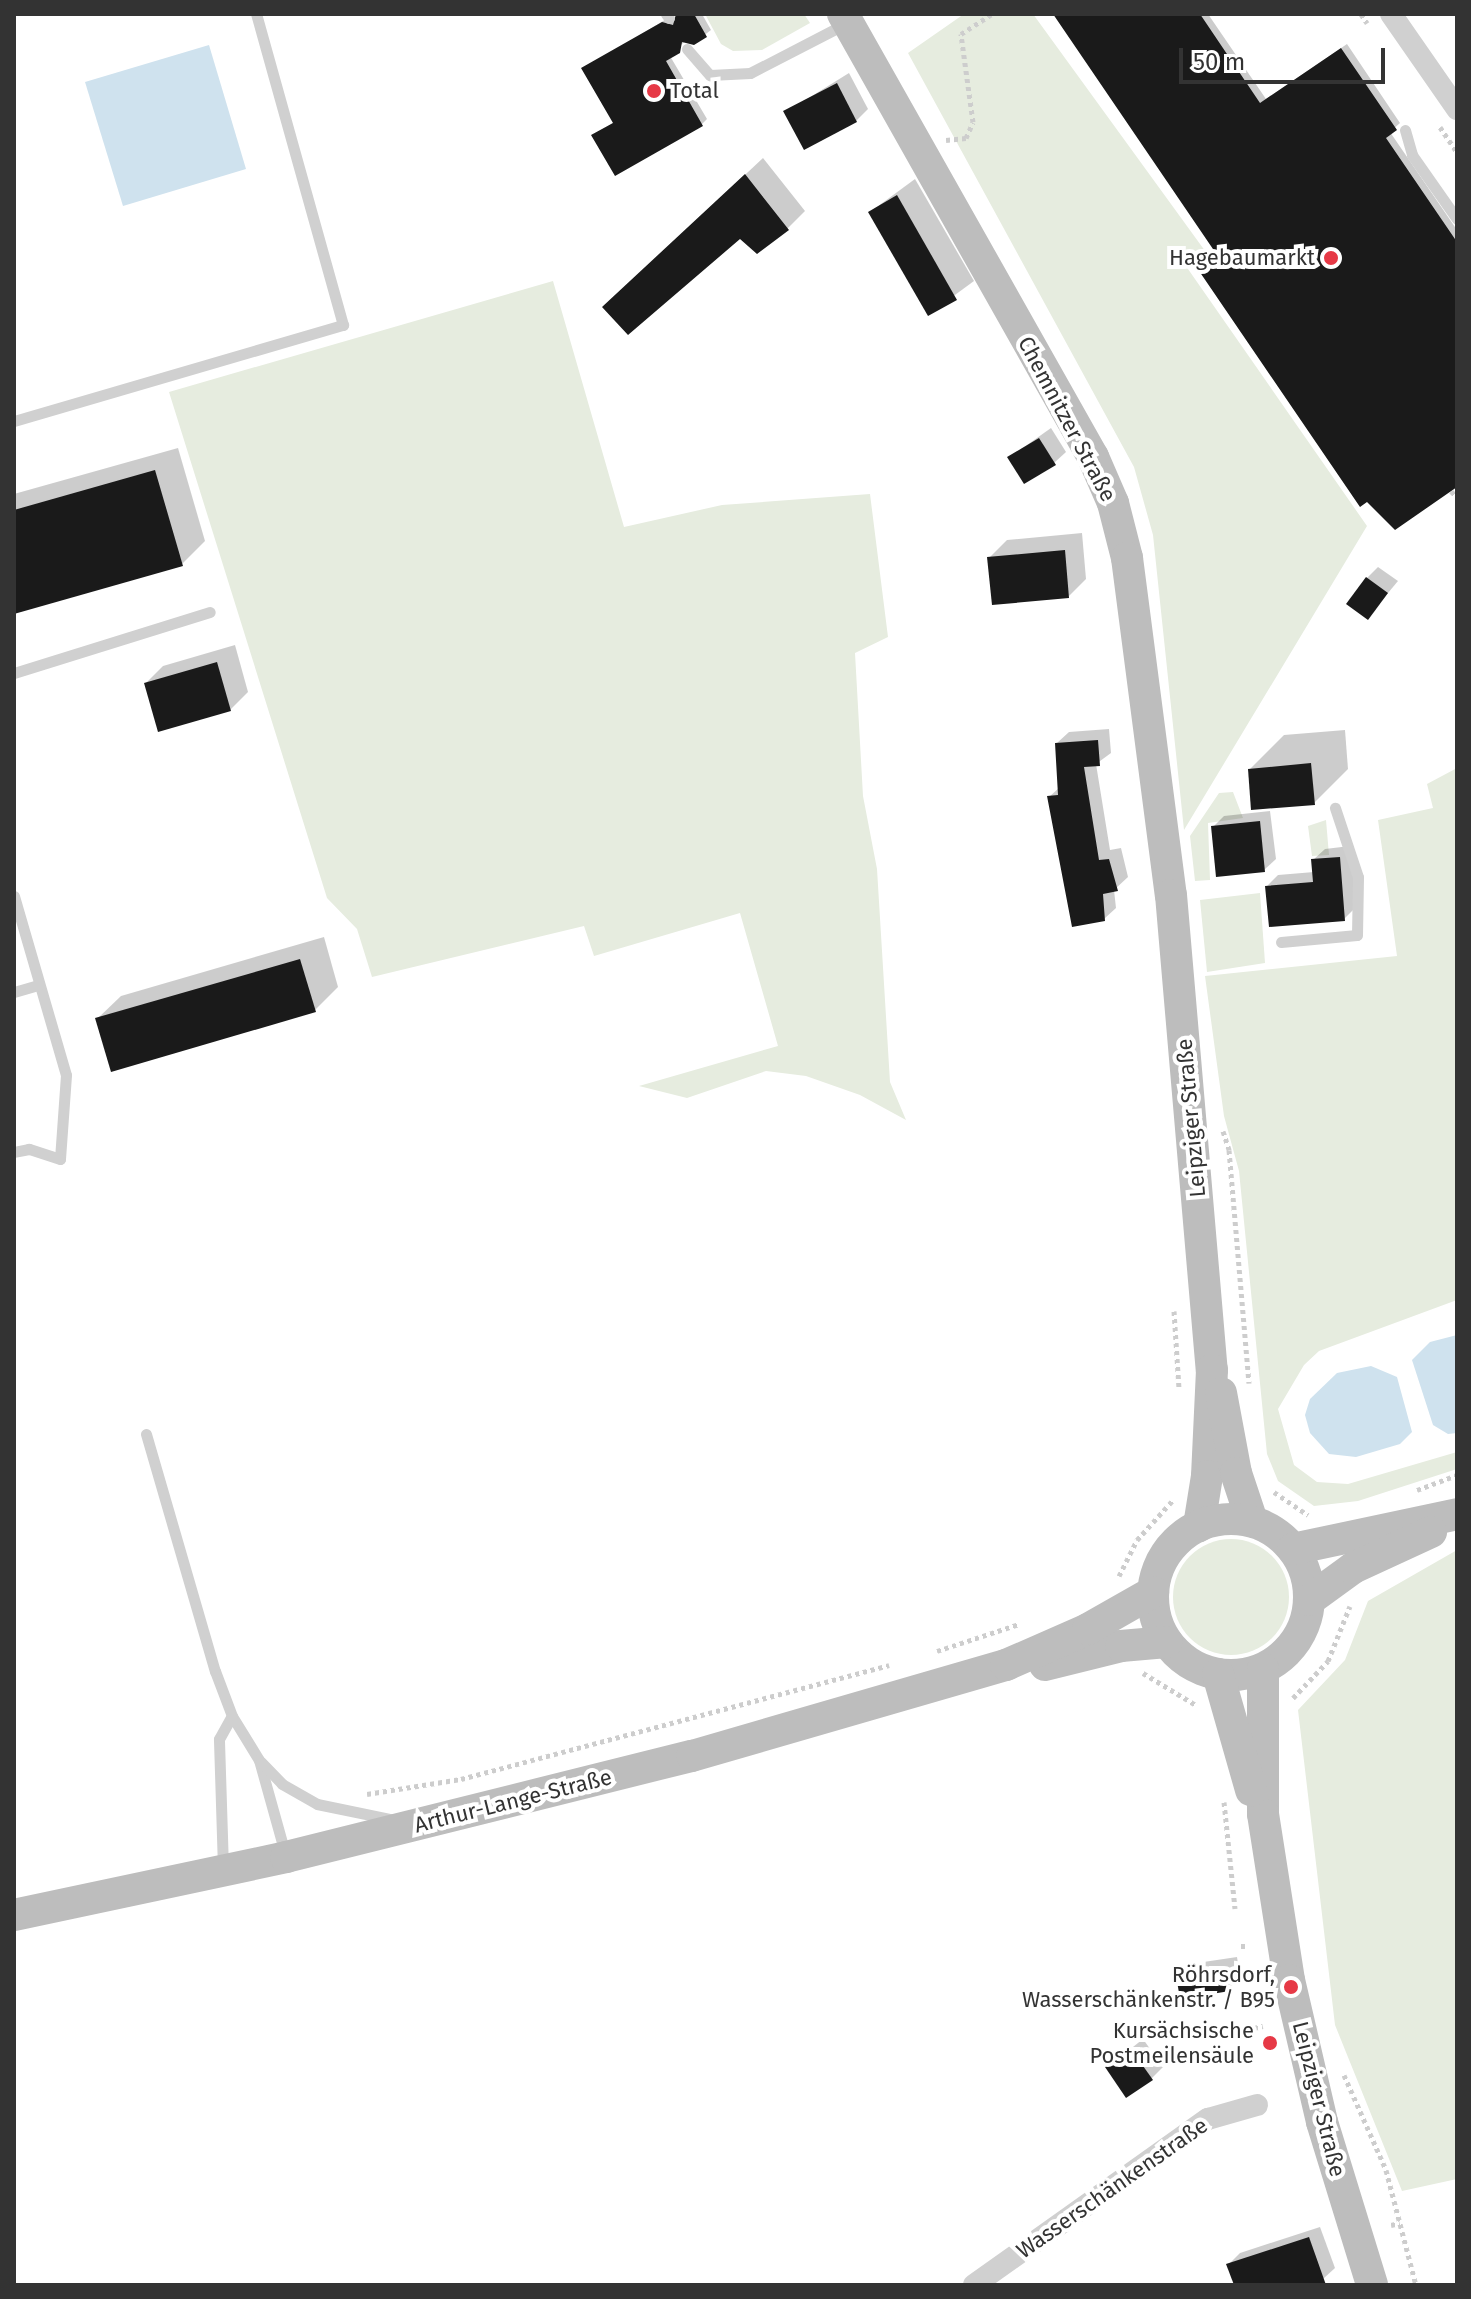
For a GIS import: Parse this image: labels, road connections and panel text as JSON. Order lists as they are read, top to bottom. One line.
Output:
{"streets":{"main road":["Chemnitzer Straße","Leipziger Straße","Arthur-Lange-Straße"],"street":["Wasserschänkenstraße"]},"crossings":[["Chemnitzer Straße","Leipziger Straße"],["Leipziger Straße","Arthur-Lange-Straße"]],"places":["Total","Hagebaumarkt","Röhrsdorf, Wasserschänkenstr. / B95","Kursächsische Postmeilensäule"],"scale_bar":"50 m"}
